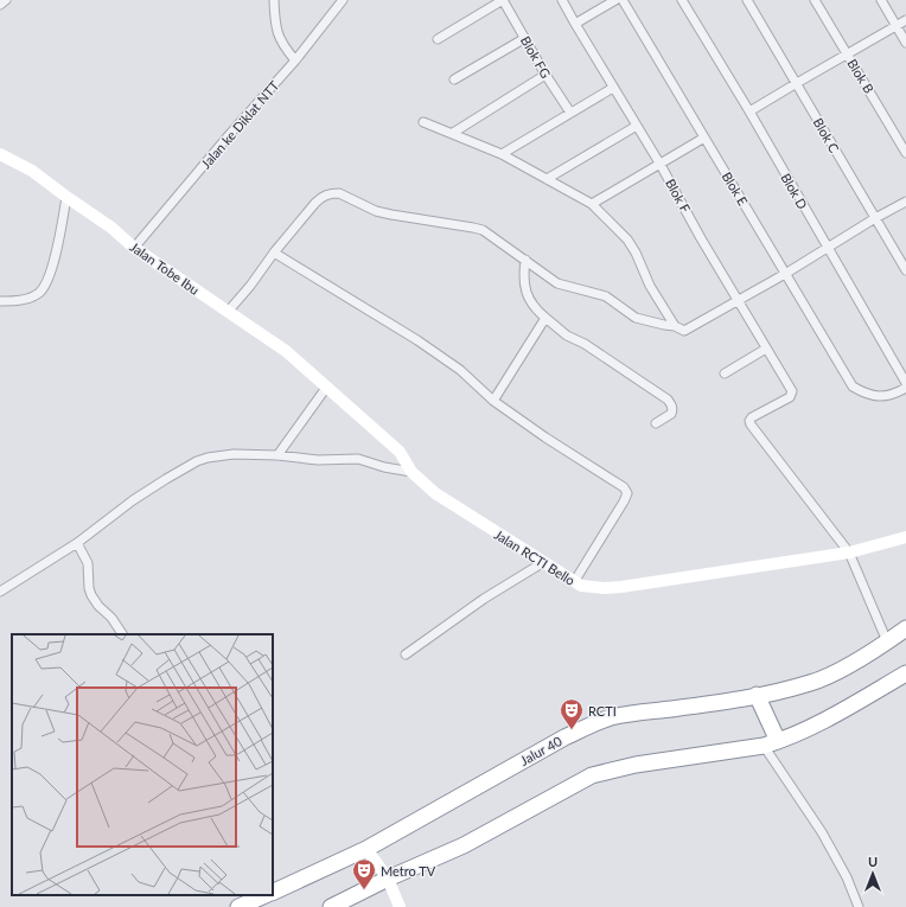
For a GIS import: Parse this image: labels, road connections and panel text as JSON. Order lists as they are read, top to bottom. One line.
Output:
{"streets":{"highway":["Jalur 40"],"street":["Blok FG","Blok B","Jalan ke Diklat NTT","Blok C","Blok E","Blok D","Blok F","Jalan Tobe Ibu","Jalan RCTI Bello"]},"crossings":[["Jalan ke Diklat NTT","Jalan Tobe Ibu"],["Blok F","Jalan RCTI Bello"],["Jalan Tobe Ibu","Jalan RCTI Bello"]],"places":{"theatre":["RCTI","Metro TV"]},"north":"top"}
